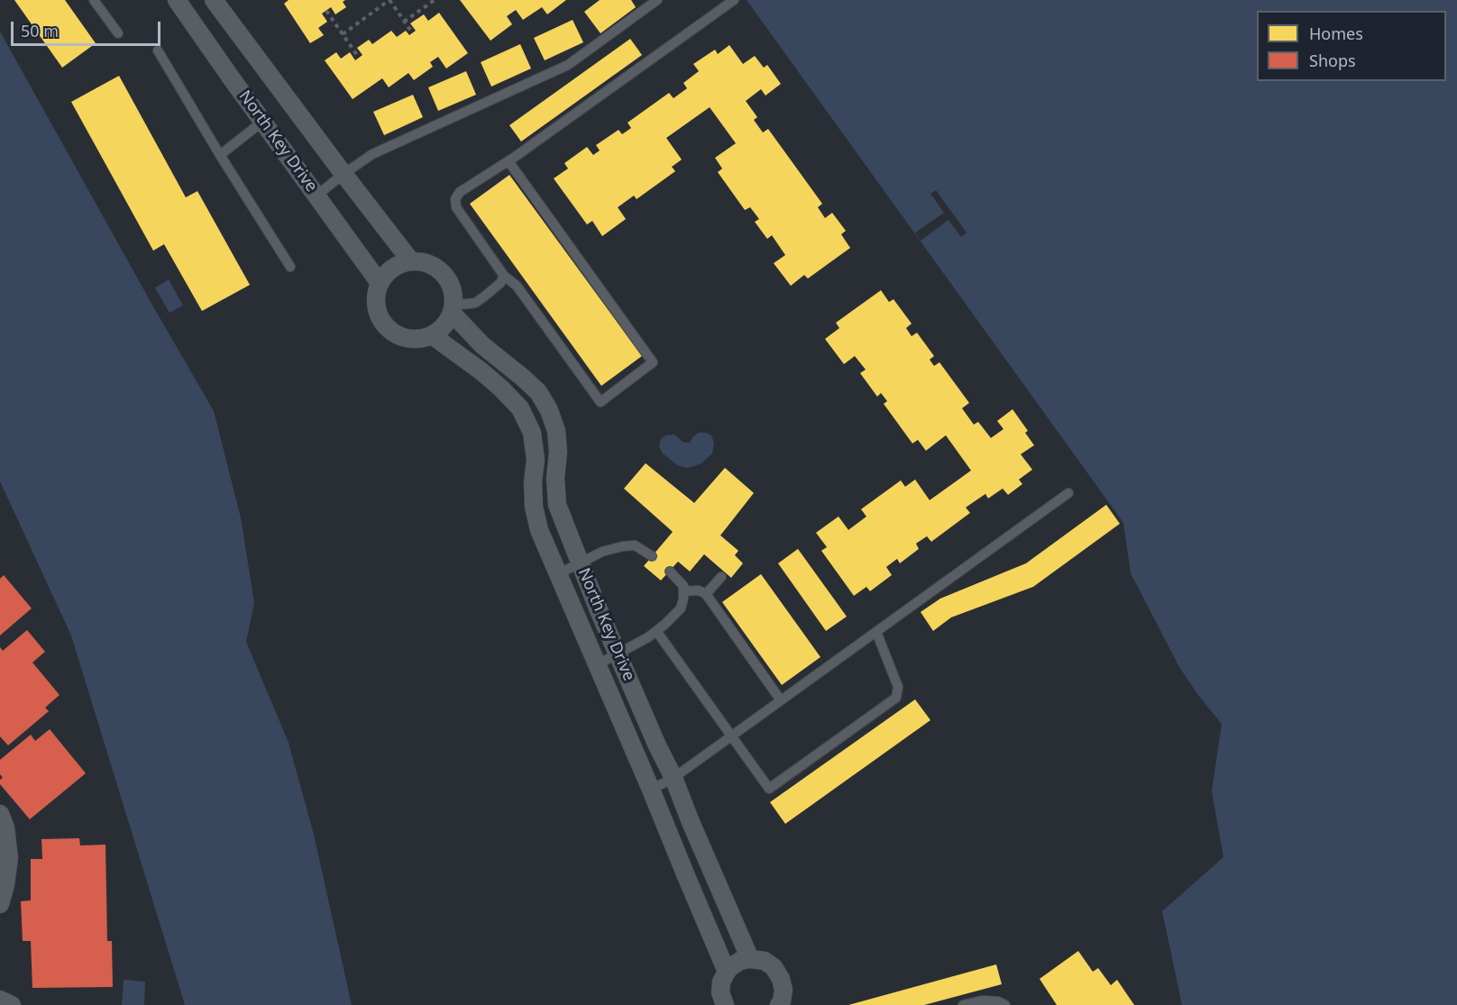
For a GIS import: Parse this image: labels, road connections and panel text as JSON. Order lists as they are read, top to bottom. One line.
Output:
{"streets":{"street":["North Key Drive"]},"legend":["Homes","Shops"],"scale_bar":"50 m"}
